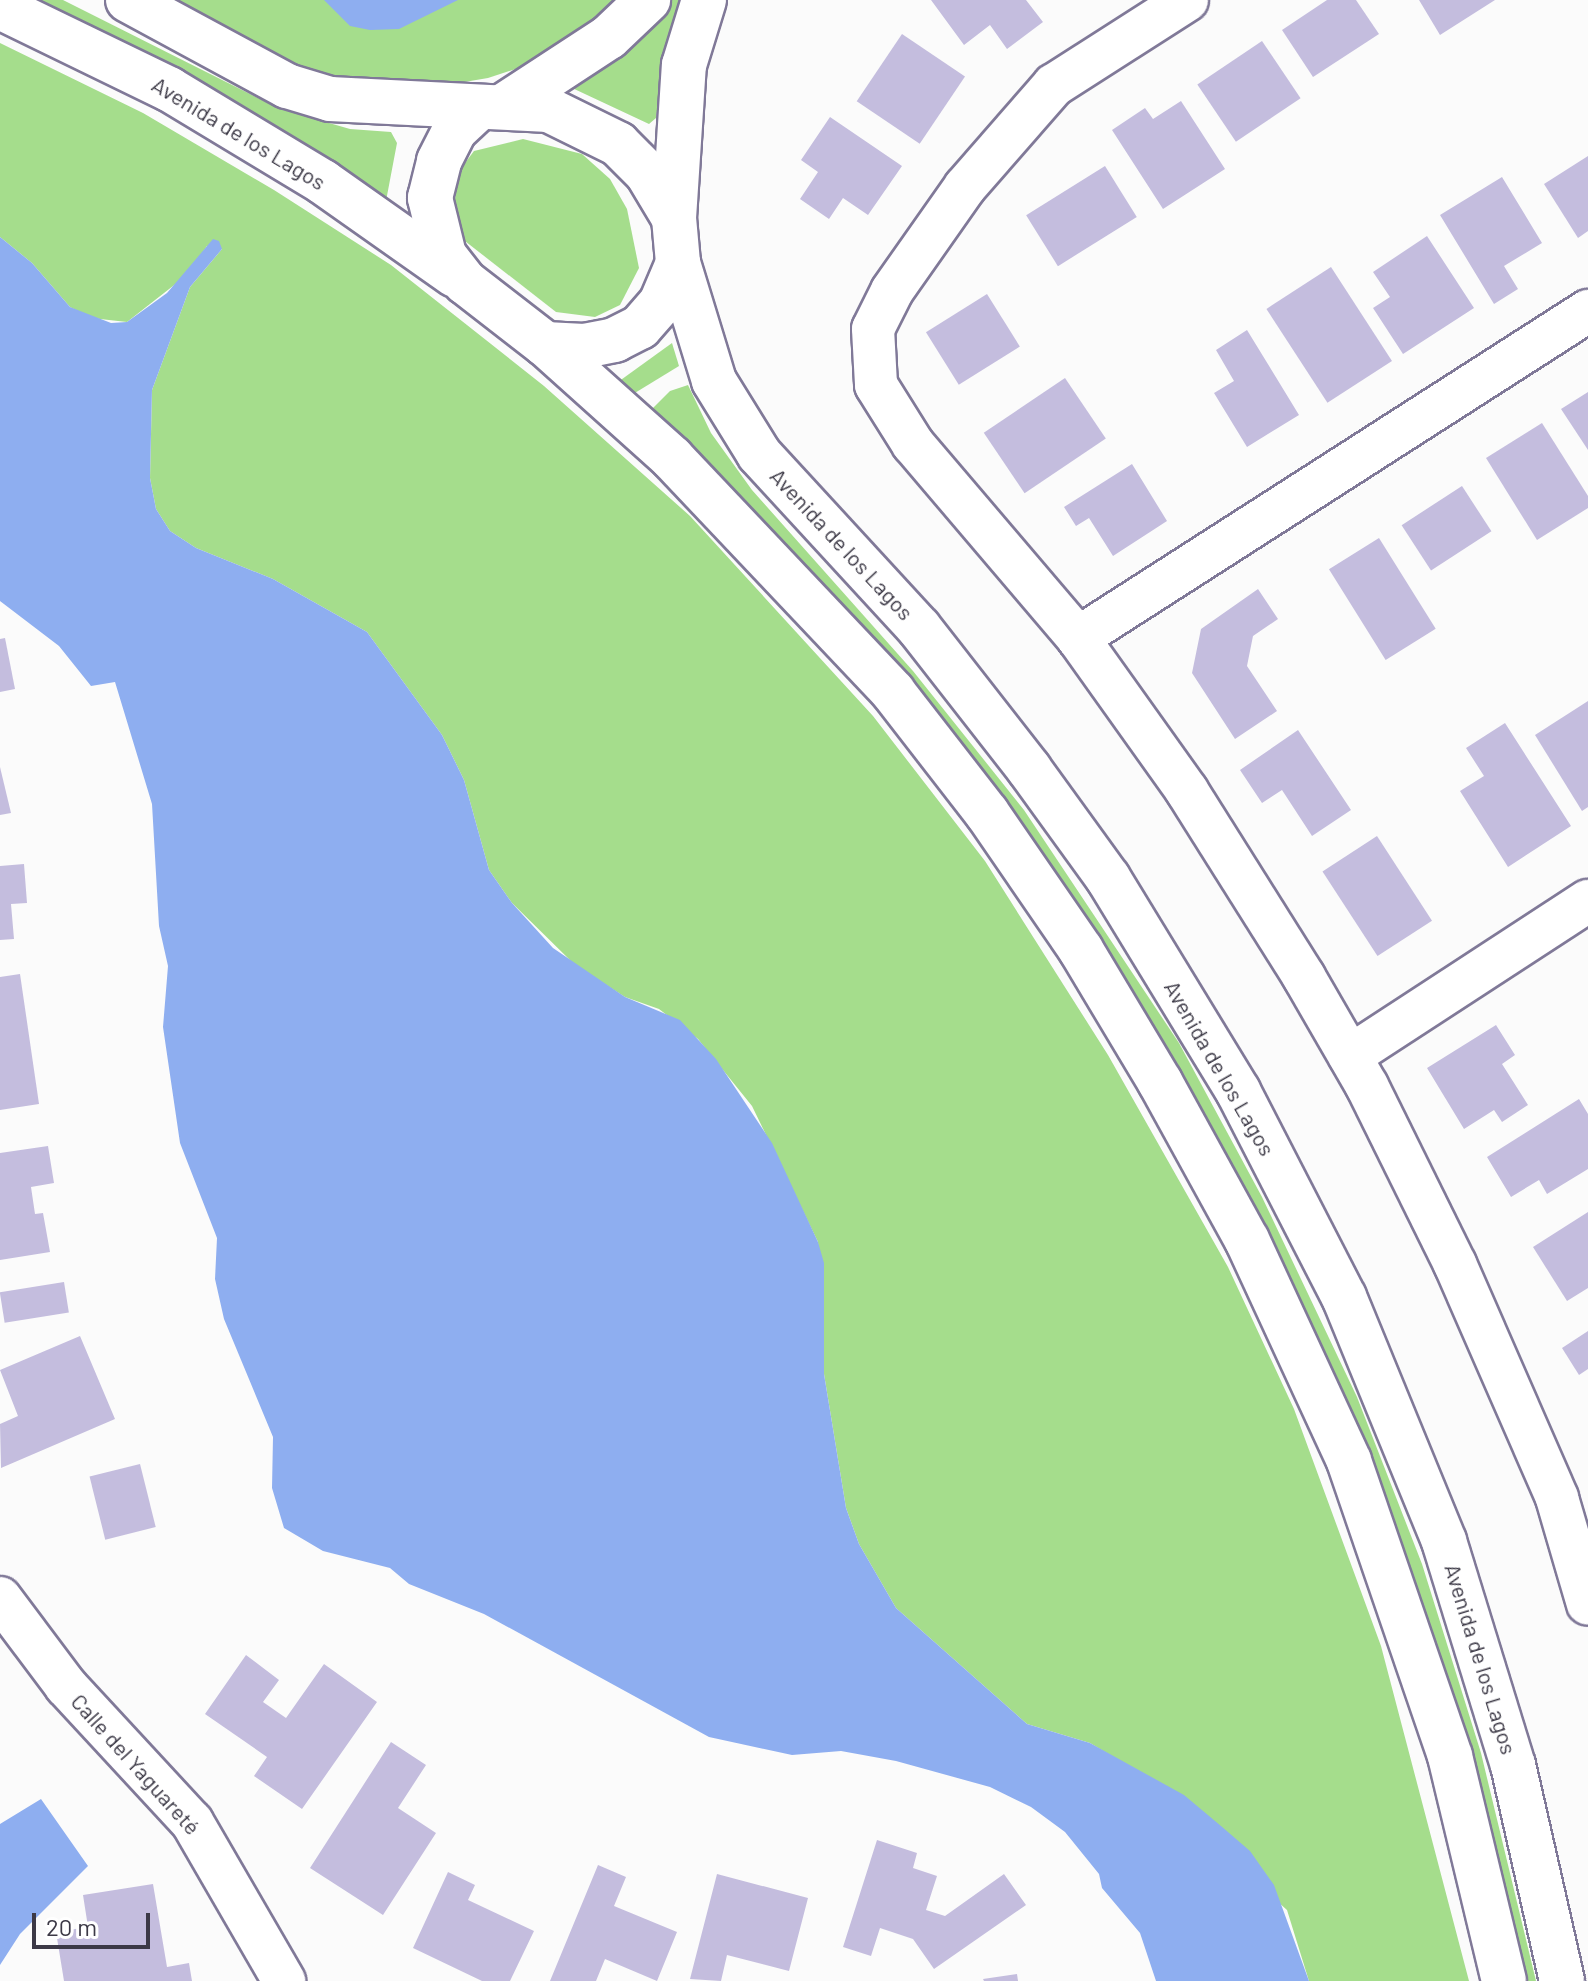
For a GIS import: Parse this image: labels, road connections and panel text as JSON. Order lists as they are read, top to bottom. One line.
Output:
{"streets":{"street":["Avenida de los Lagos","Calle del Yaguareté"]},"scale_bar":"20 m"}
